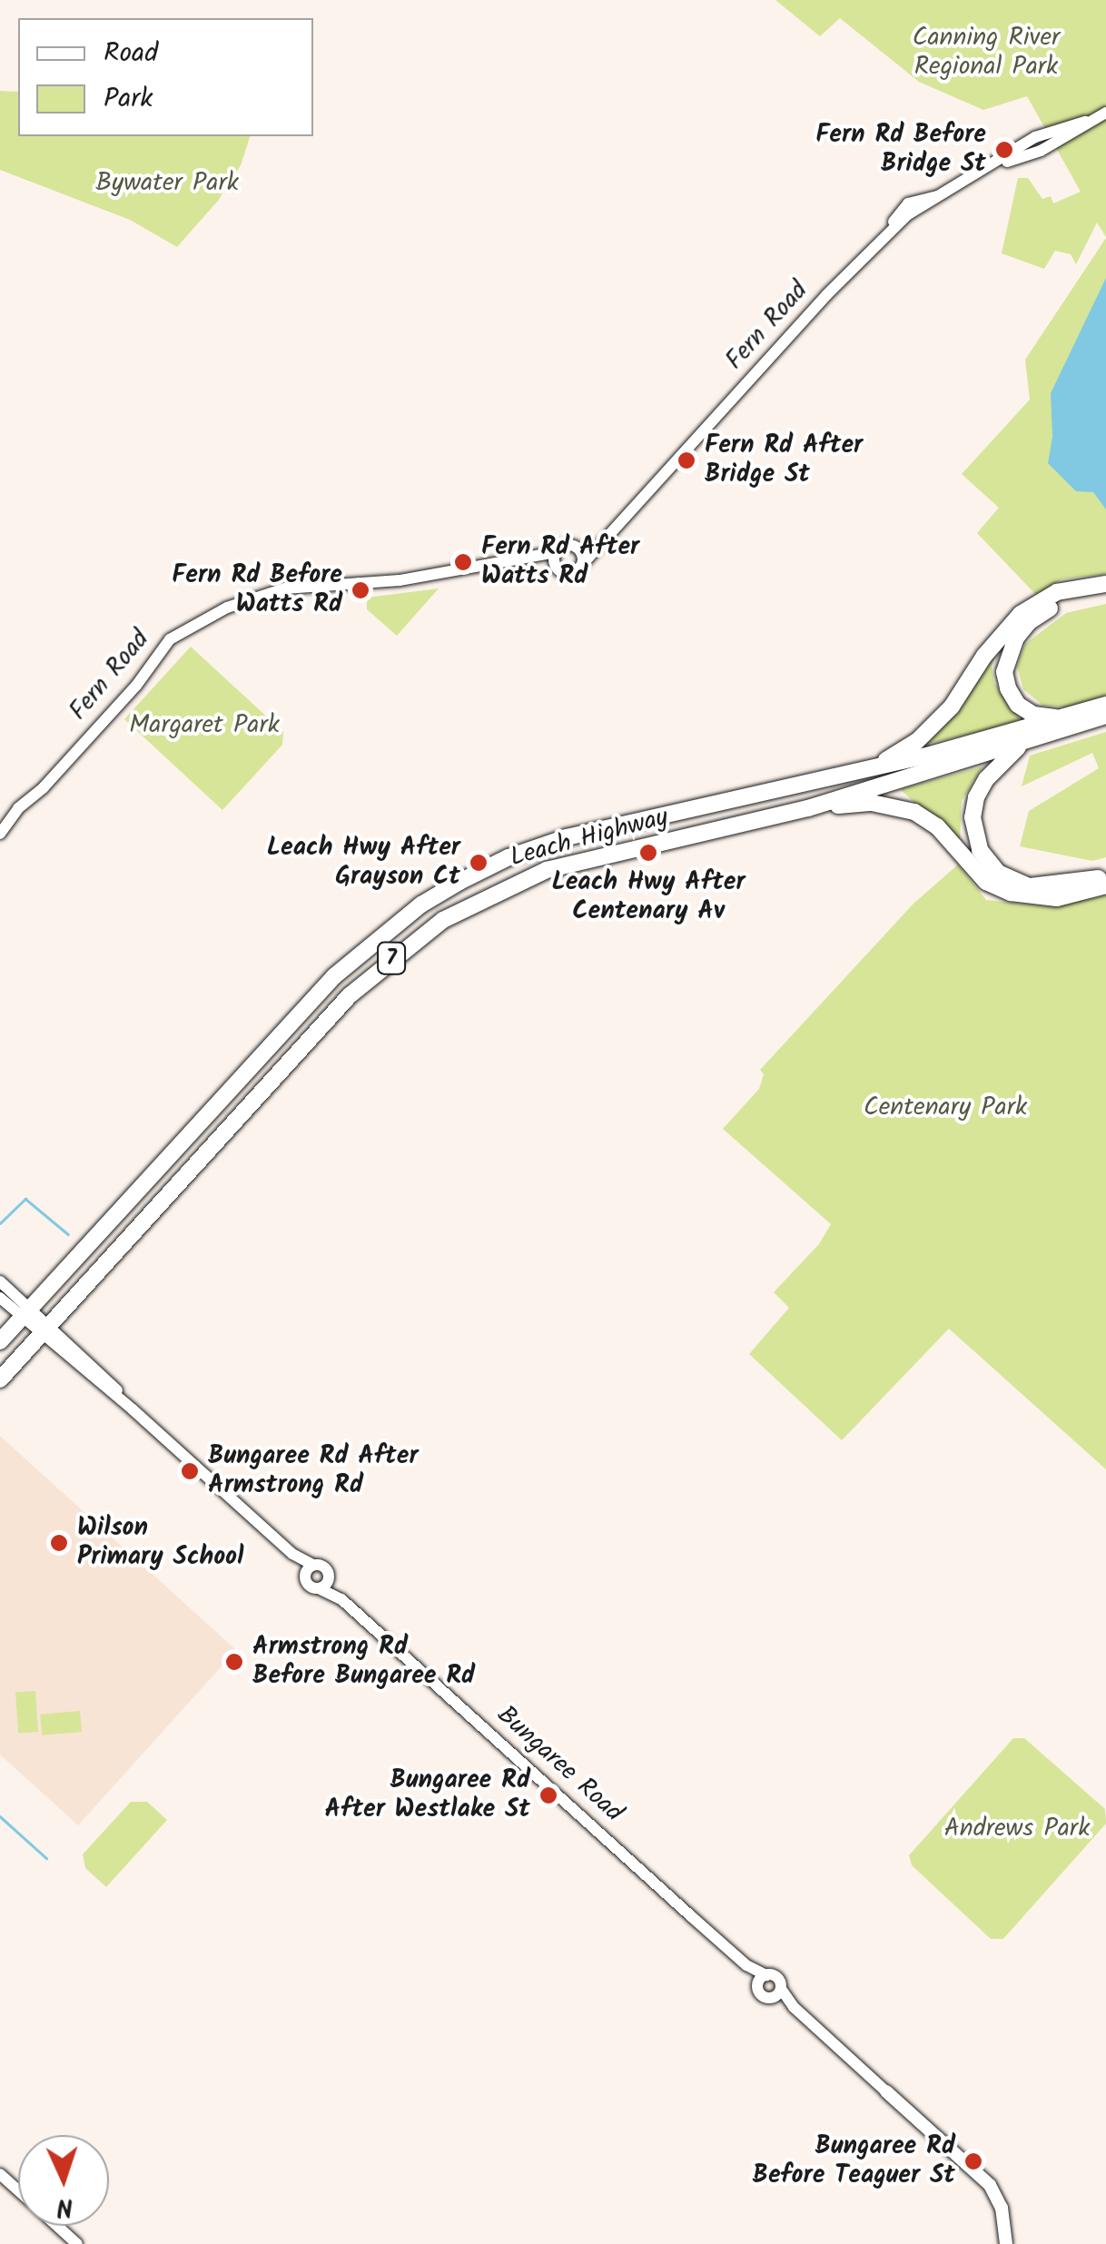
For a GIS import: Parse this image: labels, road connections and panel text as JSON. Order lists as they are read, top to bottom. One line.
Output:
{"streets":{"highway":["Leach Highway","7"],"main road":["Bungaree Road"],"street":["Fern Road"]},"parks":["Canning River Regional Park","Bywater Park","Margaret Park","Centenary Park","Andrews Park"],"places":["Fern Rd Before Bridge St","Fern Rd After Bridge St","Fern Rd After Watts Rd","Fern Rd Before Watts Rd","Leach Hwy After Centenary Av","Leach Hwy After Grayson Ct","Bungaree Rd After Armstrong Rd","Wilson Primary School","Armstrong Rd Before Bungaree Rd","Bungaree Rd After Westlake St","Bungaree Rd Before Teaguer St"],"legend":["Road","Park"],"north":"bottom"}
